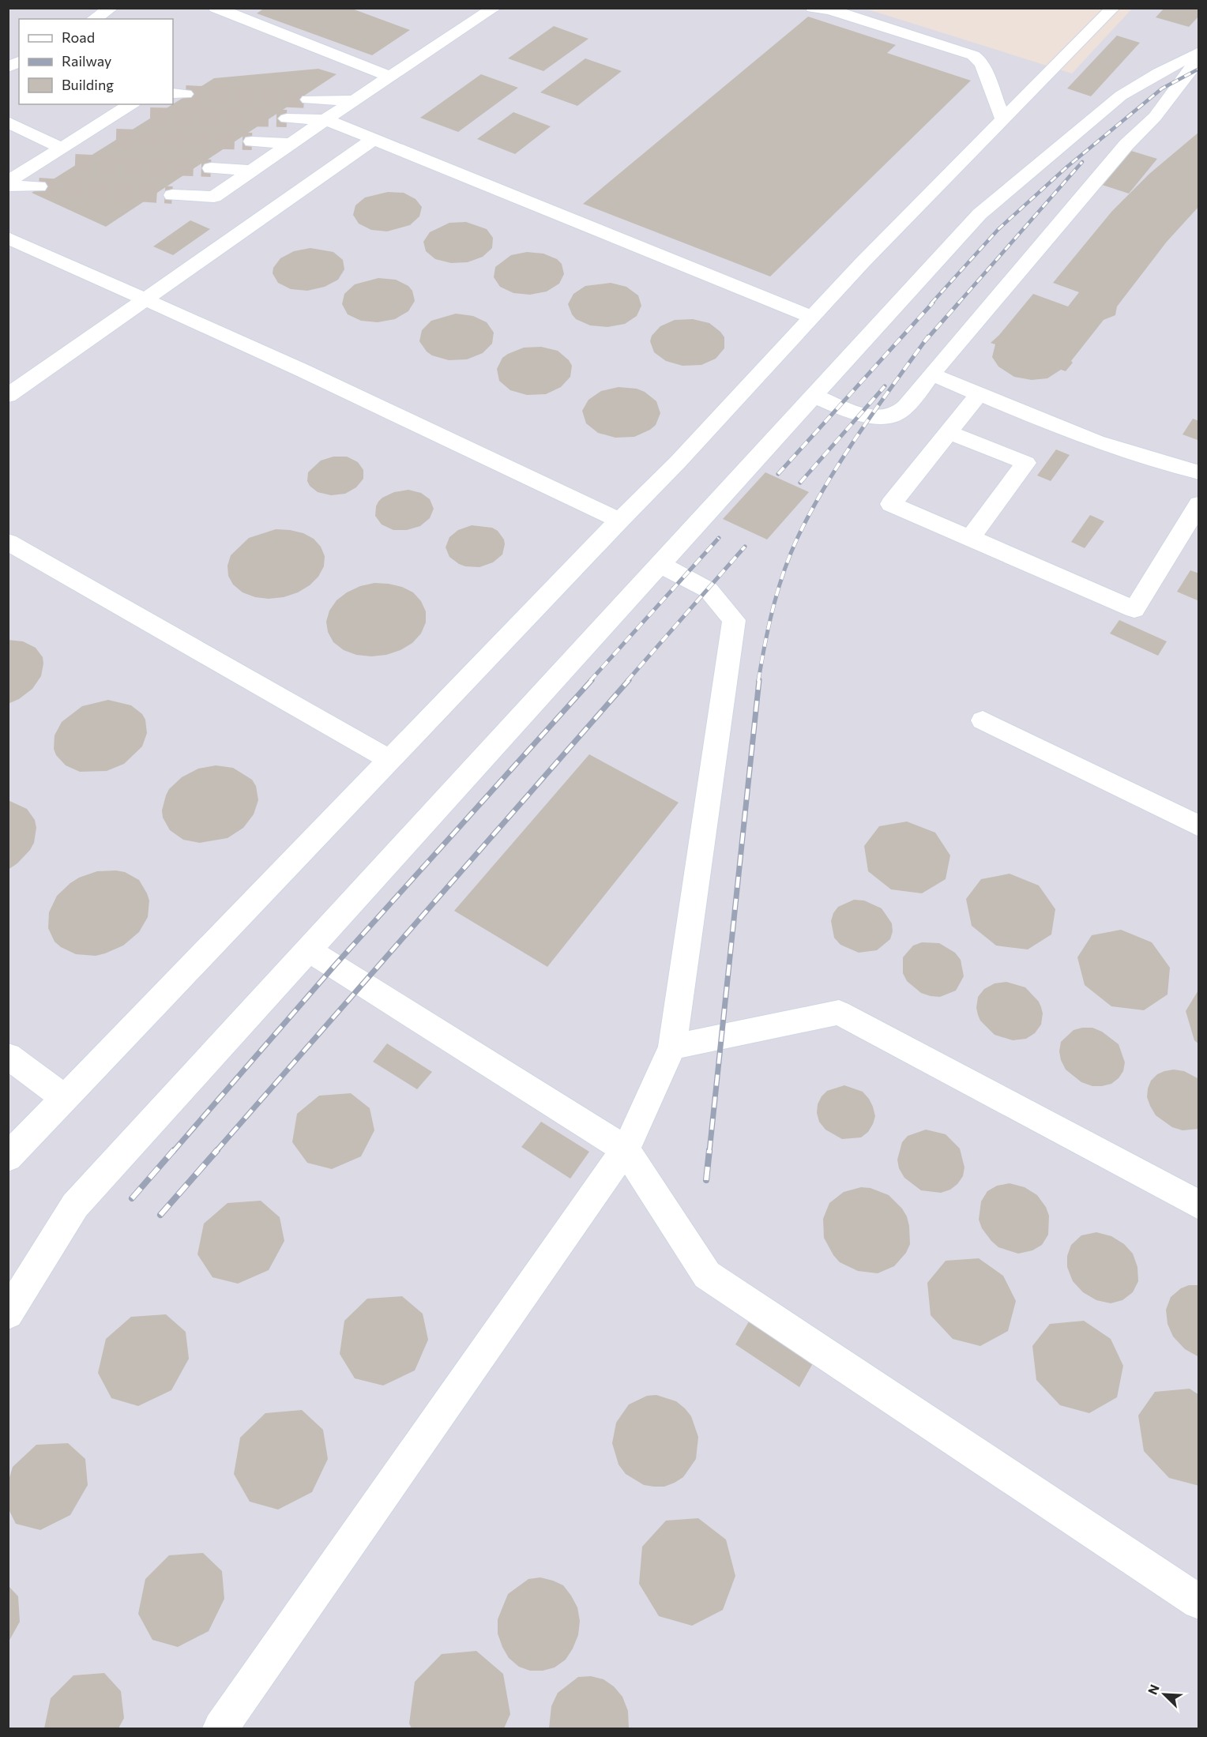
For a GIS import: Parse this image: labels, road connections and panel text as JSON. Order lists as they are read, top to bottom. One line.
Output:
{"legend":["Road","Railway","Building"],"north":"top left"}
